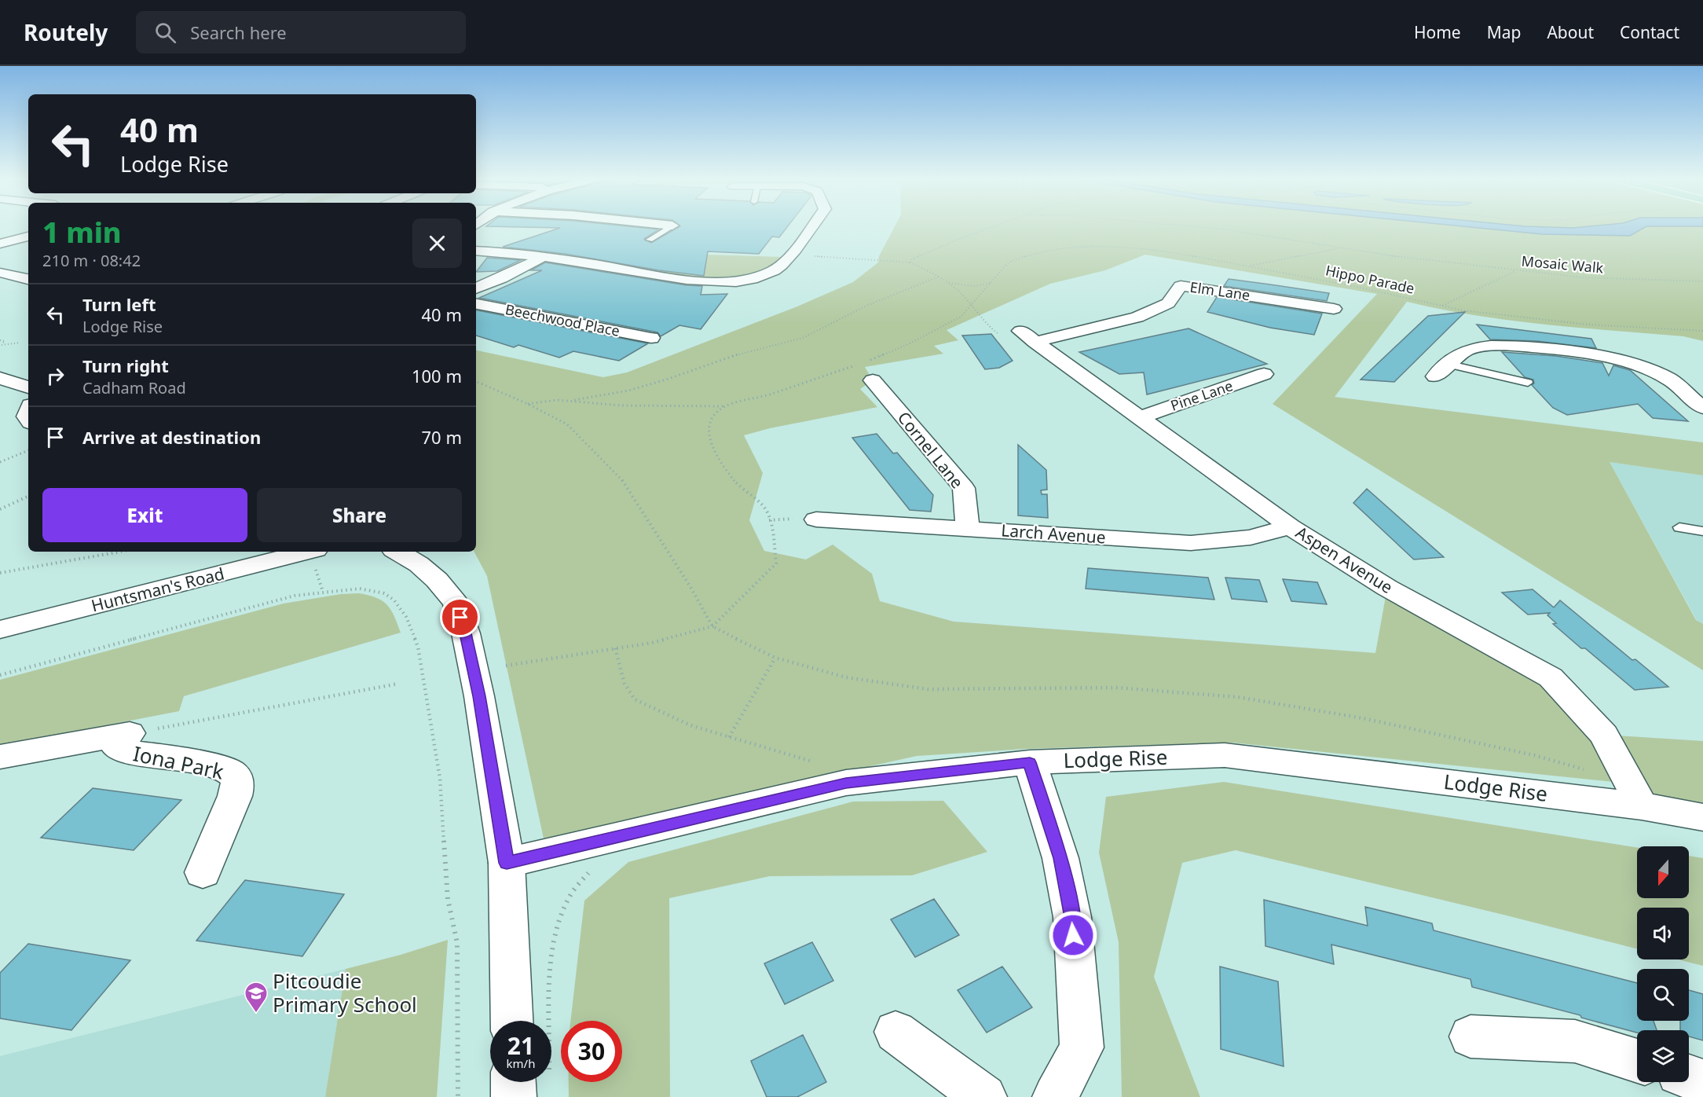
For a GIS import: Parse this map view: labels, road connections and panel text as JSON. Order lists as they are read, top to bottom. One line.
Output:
{"streets":{"street":["Elm Lane","Beechwood Place","Pine Lane","Cornel Lane","Larch Avenue","Aspen Avenue","Huntsman's Road","Lodge Rise","Iona Park"],"path":["Mosaic Walk","Hippo Parade"]},"crossings":[["Hippo Parade","Cornel Lane"],["Elm Lane","Aspen Avenue"],["Pine Lane","Aspen Avenue"],["Cornel Lane","Larch Avenue"],["Larch Avenue","Aspen Avenue"],["Aspen Avenue","Lodge Rise"]],"places":{"school or university":["Pitcoudie Primary School"]},"north":"bottom","page":{"header":"Routely","search":"Search here","nav":["Home","Map","About","Contact"],"turn":["40 m","Lodge Rise"],"heading":["1 min","210 m · 08:42"],"list":[{"name":"Turn left","note":"Lodge Rise","value":"40 m"},{"name":"Turn right","note":"Cadham Road","value":"100 m"},{"name":"Arrive at destination","value":"70 m"}],"buttons":["Exit","Share"],"speed":"21 km/h","limit":"30"}}
